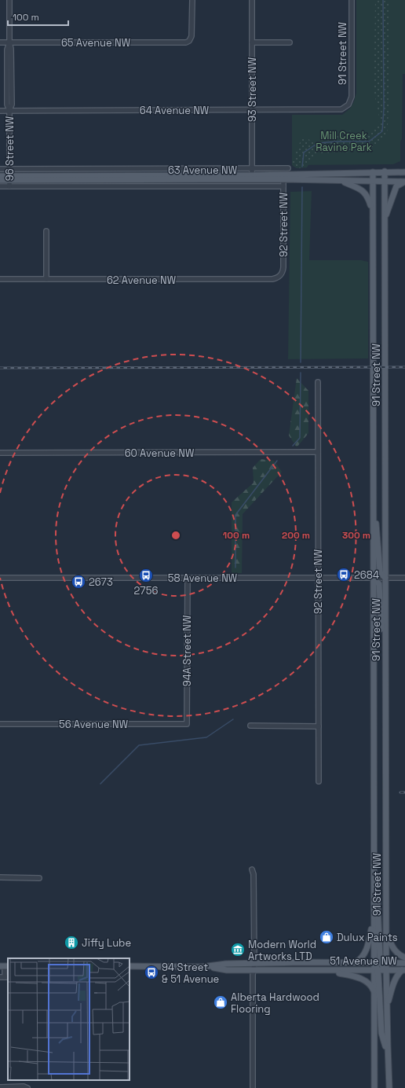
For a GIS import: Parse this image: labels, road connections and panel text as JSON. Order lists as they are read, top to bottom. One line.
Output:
{"streets":{"main road":["91 Street NW","63 Avenue NW","51 Avenue NW"],"street":["65 Avenue NW","93 Street NW","64 Avenue NW","96 Street NW","92 Street NW","62 Avenue NW","60 Avenue NW","58 Avenue NW","94A Street NW","56 Avenue NW"]},"crossings":[["65 Avenue NW","96 Street NW"],["91 Street NW","64 Avenue NW"],["91 Street NW","63 Avenue NW"],["91 Street NW","58 Avenue NW"],["91 Street NW","51 Avenue NW"],["93 Street NW","64 Avenue NW"],["93 Street NW","63 Avenue NW"],["64 Avenue NW","96 Street NW"],["96 Street NW","63 Avenue NW"],["63 Avenue NW","92 Street NW"],["92 Street NW","62 Avenue NW"],["92 Street NW","60 Avenue NW"],["92 Street NW","58 Avenue NW"],["58 Avenue NW","94A Street NW"],["94A Street NW","56 Avenue NW"]],"parks":["Mill Creek Ravine Park"],"places":{"bus stop":["2684","2756","2673","94 Street & 51 Avenue"],"shop":["Dulux Paints","Alberta Hardwood Flooring"],"building":["Jiffy Lube"],"museum":["Modern World Artworks LTD"]},"scale_bar":"100 m","rings":["100 m","200 m","300 m"]}
